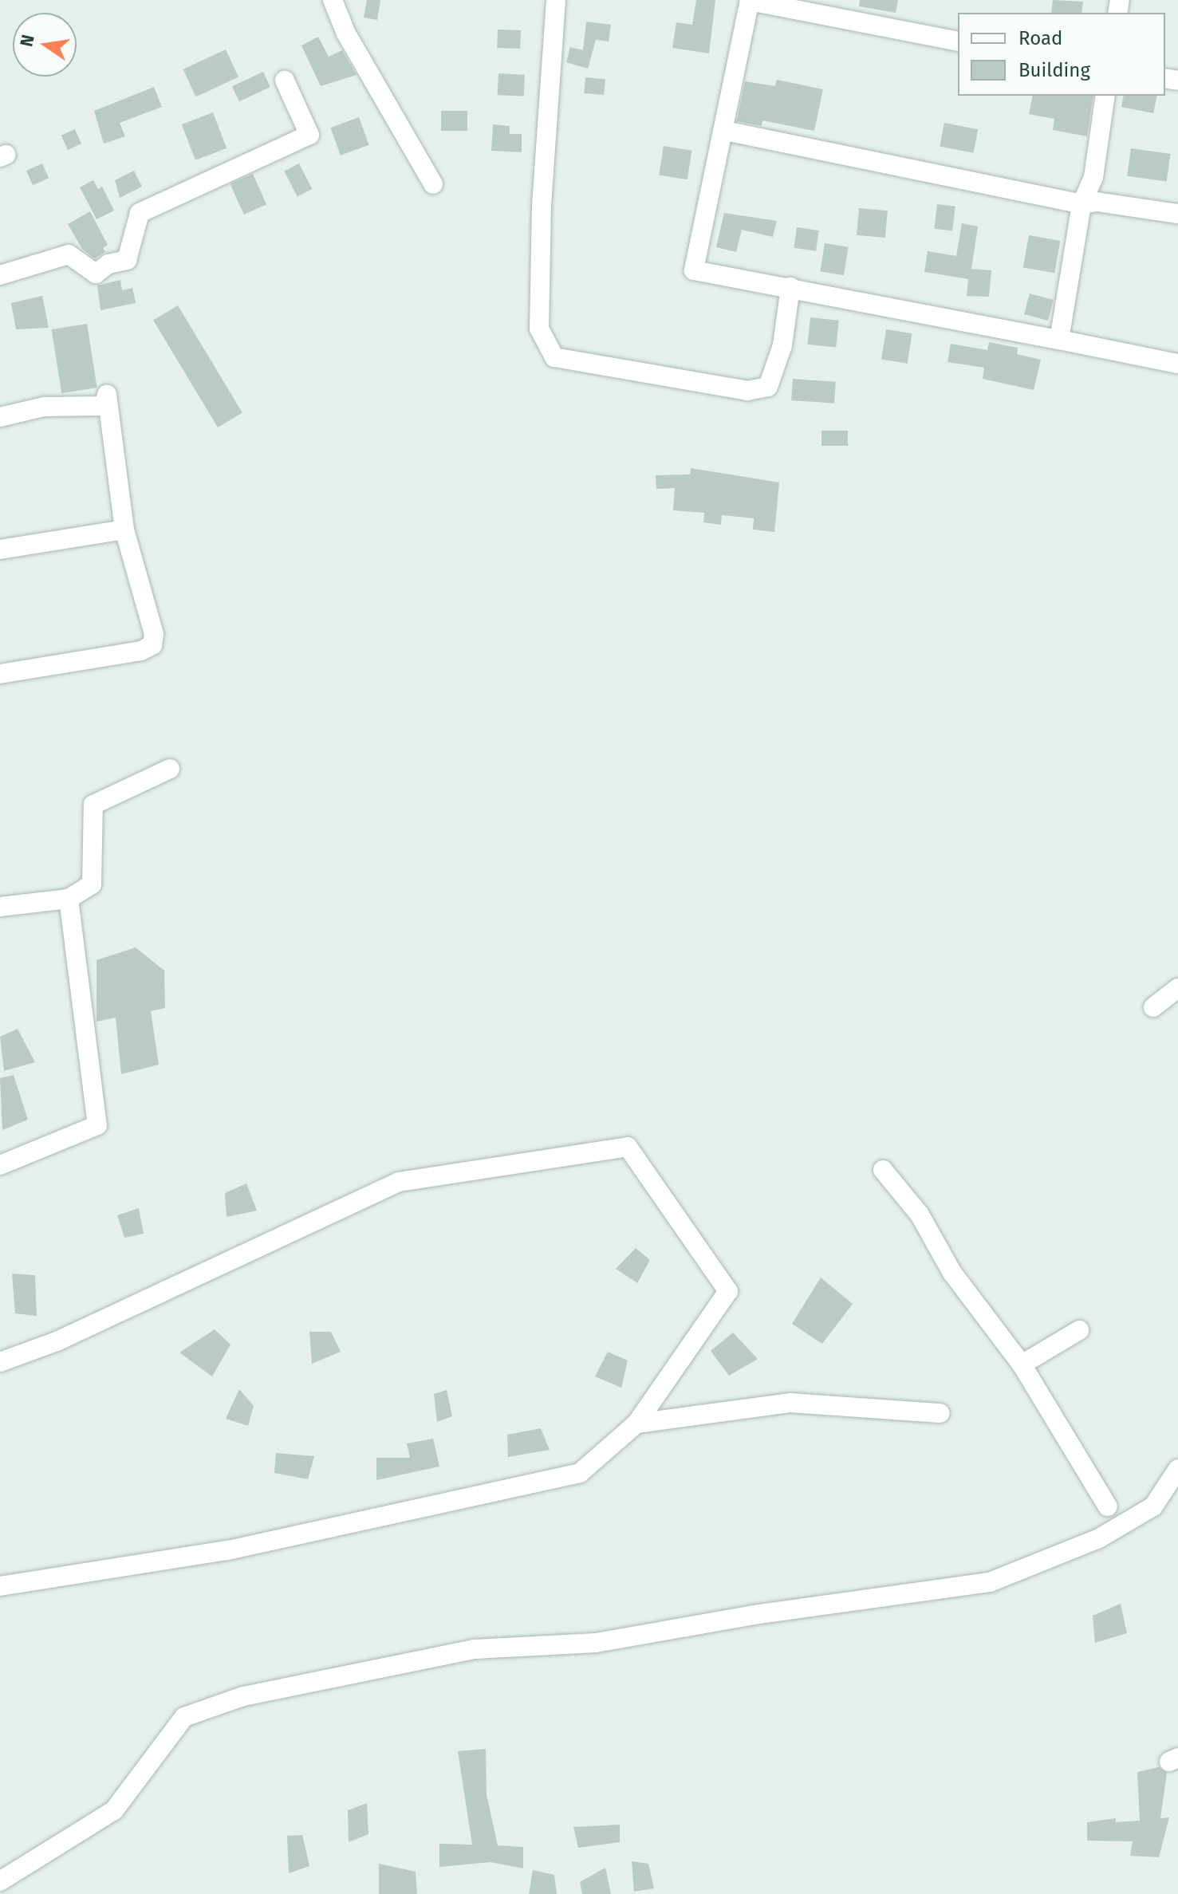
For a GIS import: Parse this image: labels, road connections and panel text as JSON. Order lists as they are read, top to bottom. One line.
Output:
{"legend":["Road","Building"],"north":"left"}
